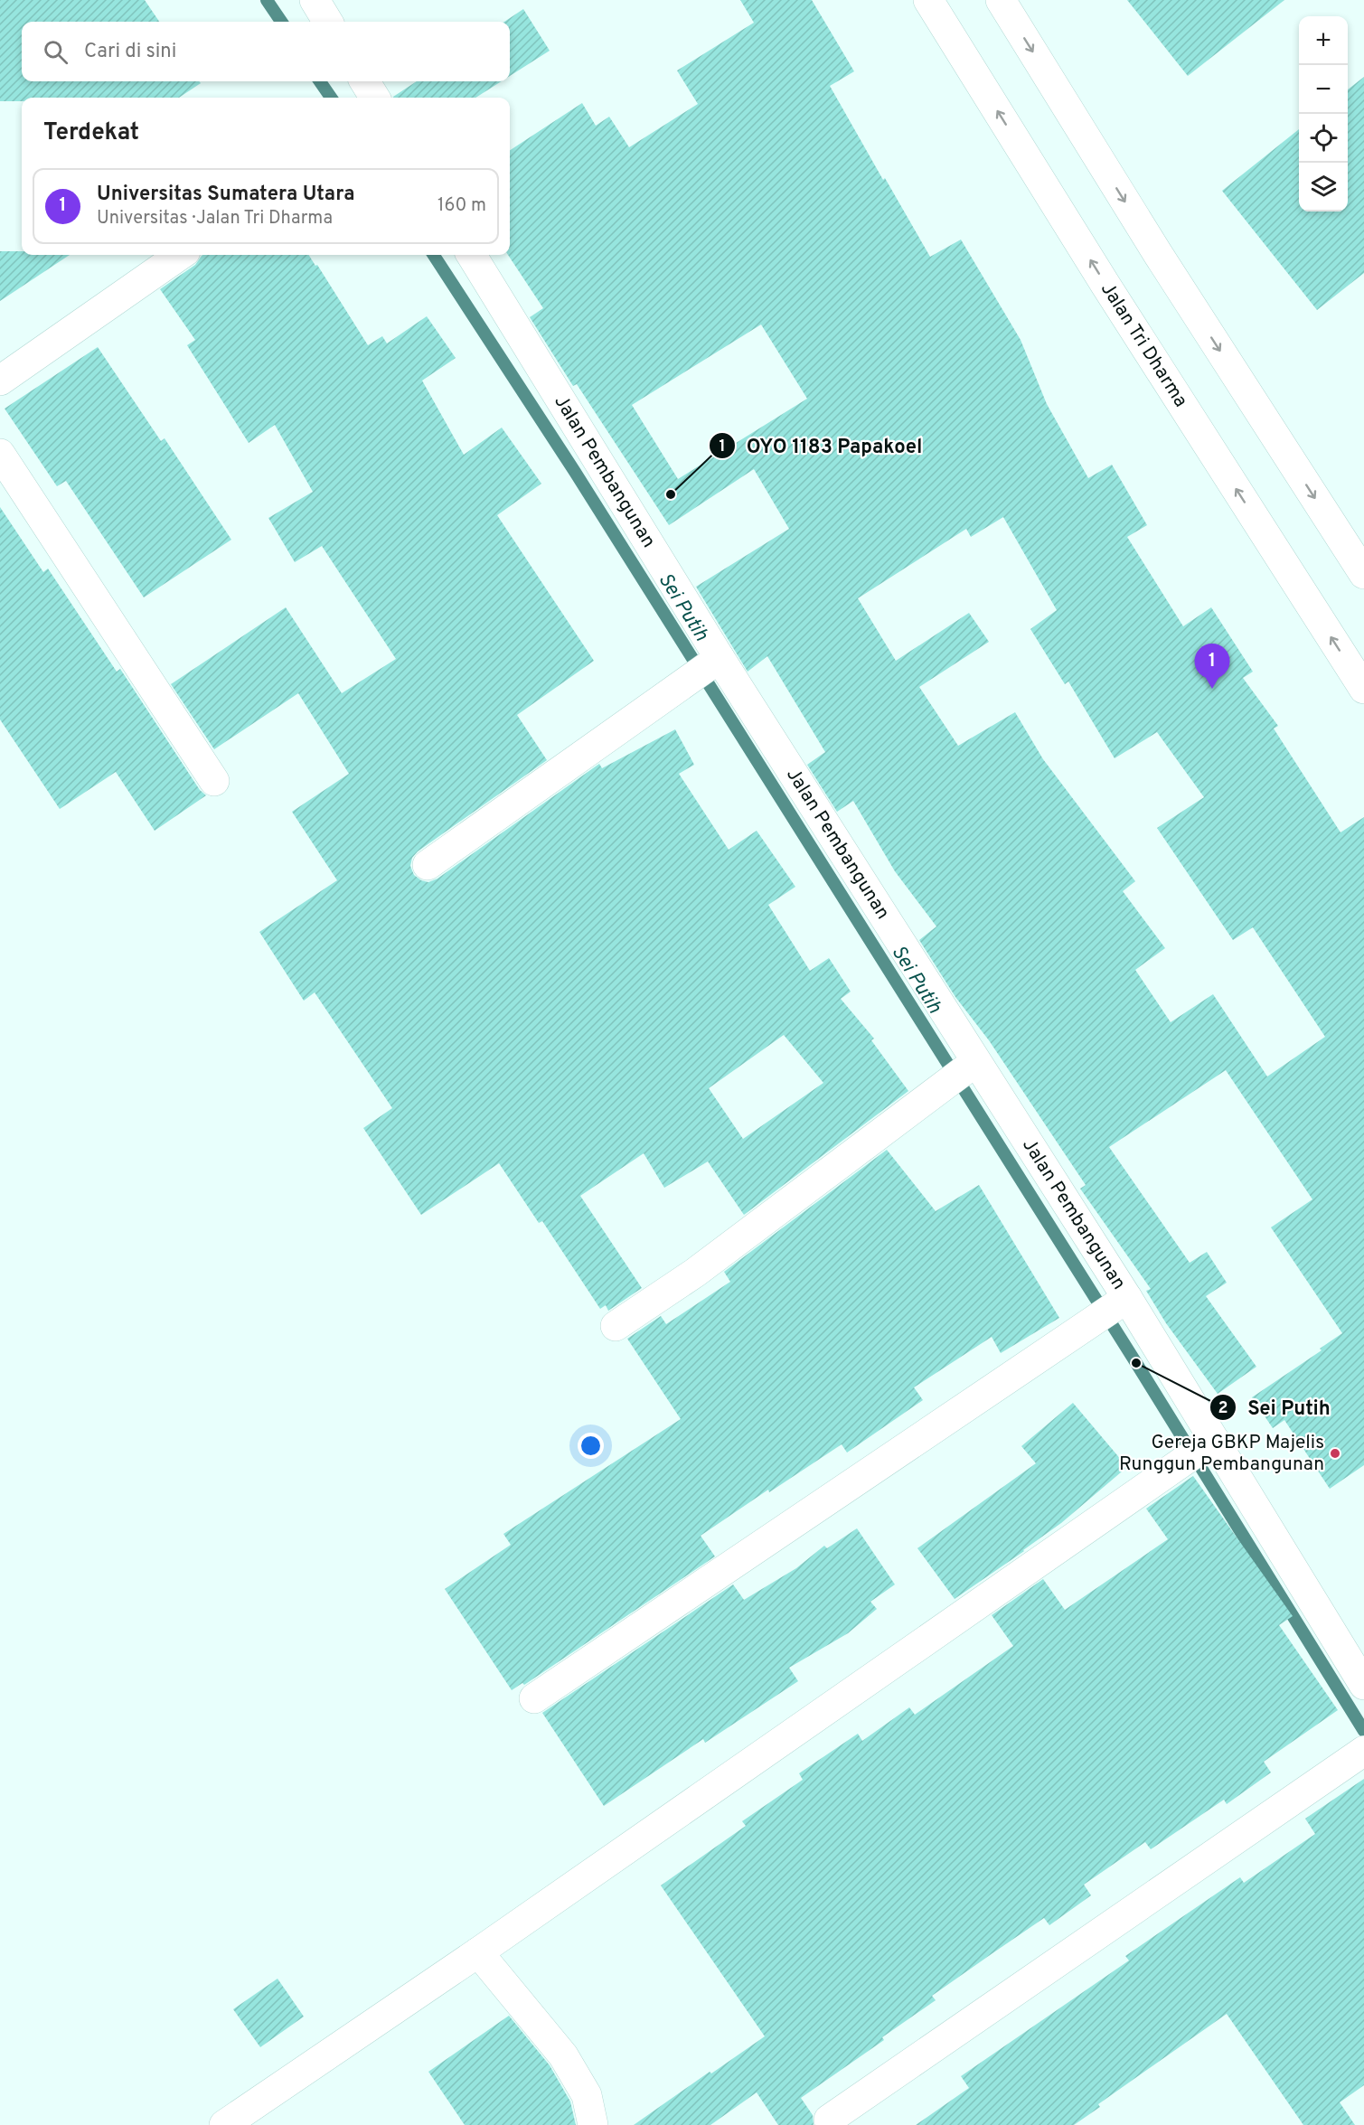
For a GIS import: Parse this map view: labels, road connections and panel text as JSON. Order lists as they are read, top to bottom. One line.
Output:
{"streets":{"street":["Jalan Tri Dharma","Jalan Pembangunan"]},"water":["Sei Putih"],"places":["OYO 1183 Papakoel","Sei Putih","Gereja GBKP Majelis Runggun Pembangunan"],"page":{"map_buttons":["+","−"],"search":"Cari di sini","heading":"Terdekat","list":[{"mark":"1","name":"Universitas Sumatera Utara","note":"Universitas · Jalan Tri Dharma","value":"160 m"}],"pins":"1"}}
